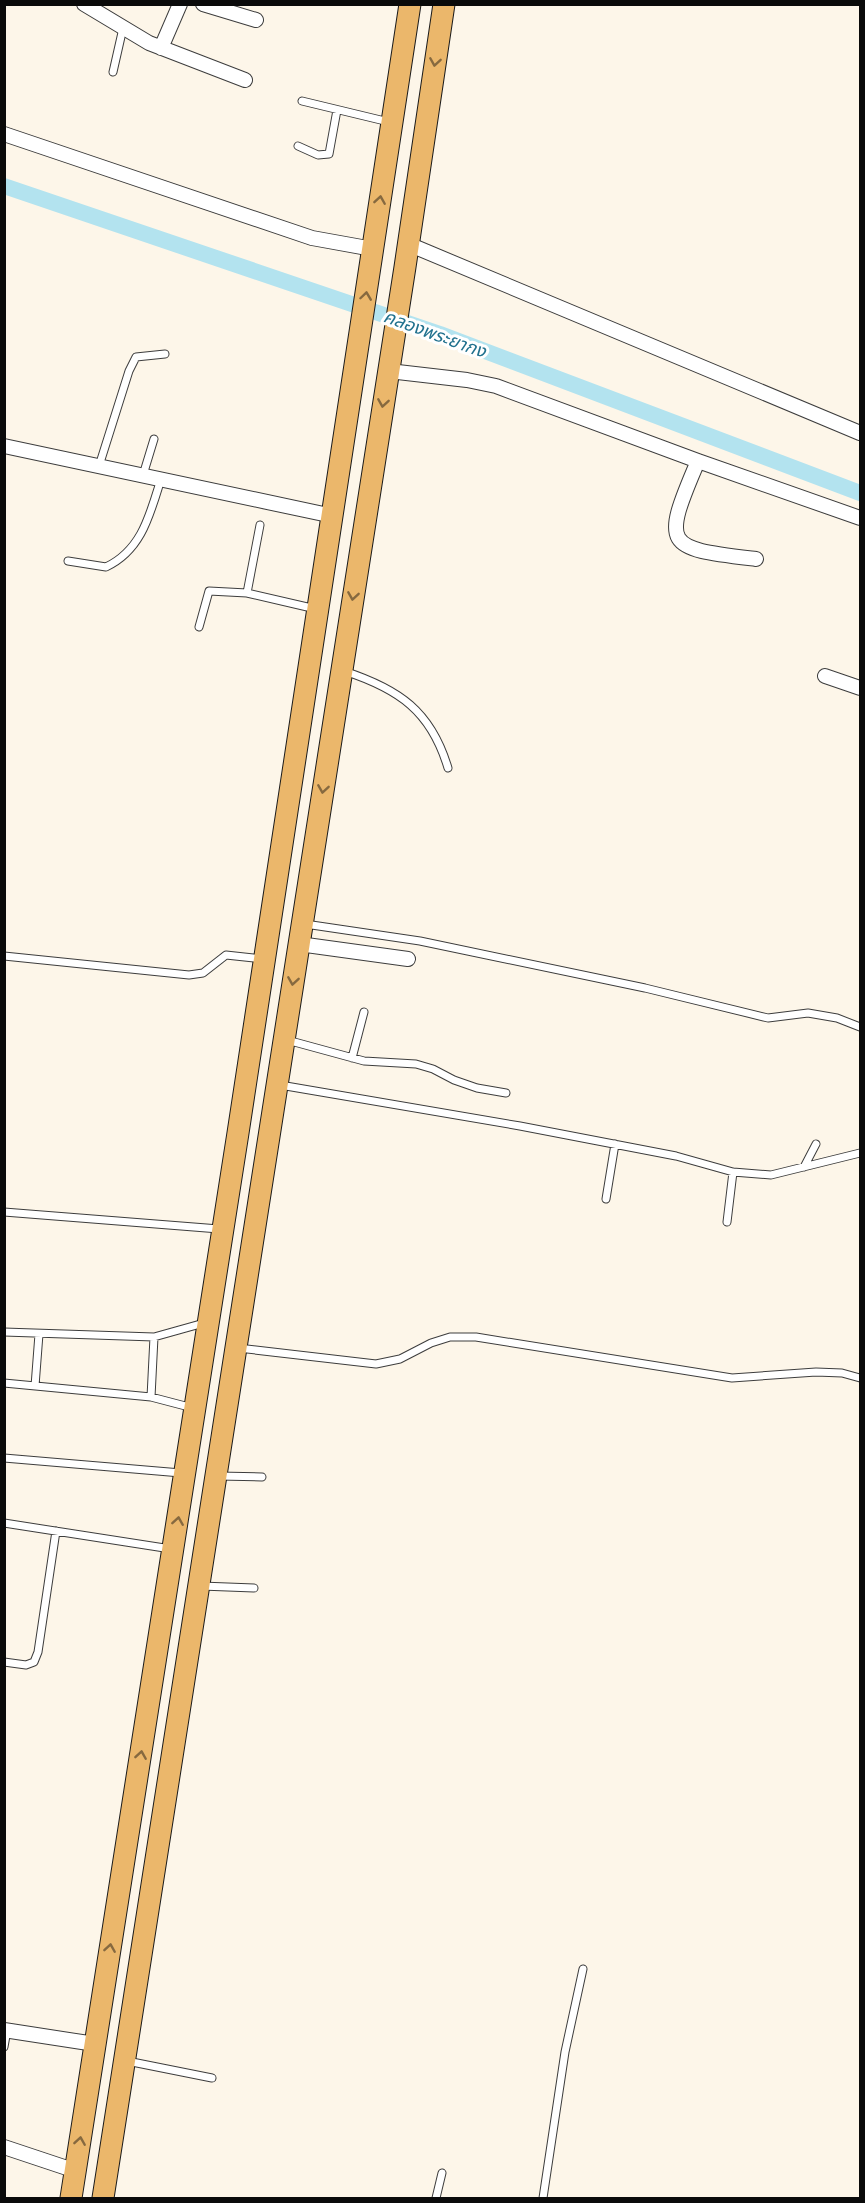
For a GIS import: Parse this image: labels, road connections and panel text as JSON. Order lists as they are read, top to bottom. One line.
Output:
{"water":["คลองพระยากง"]}
